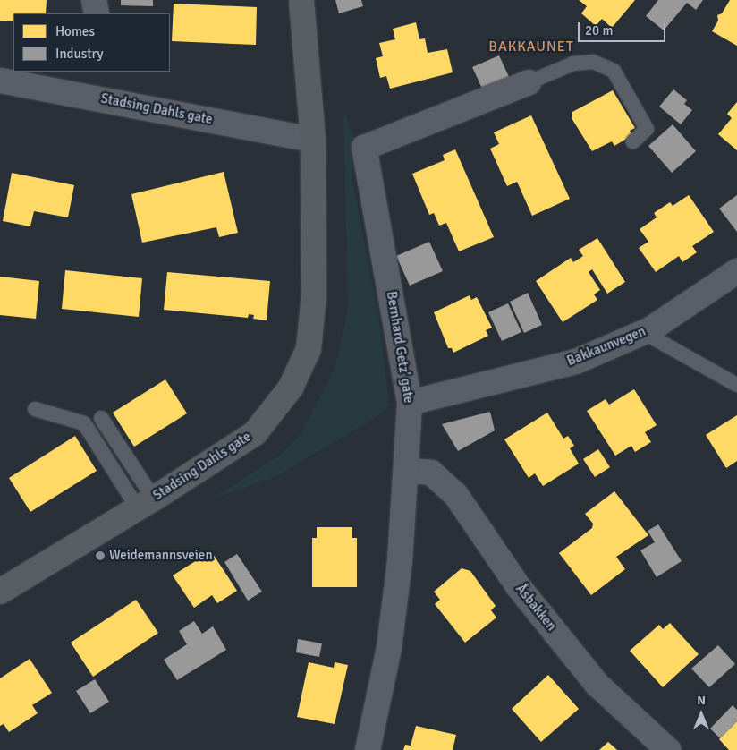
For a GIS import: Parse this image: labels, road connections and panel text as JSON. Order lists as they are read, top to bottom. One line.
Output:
{"streets":{"main road":["Stadsing Dahls gate"],"street":["Bakkaunvegen","Bernhard Getz' gate","Åsbakken"]},"crossings":[["Bakkaunvegen","Bernhard Getz' gate"],["Bernhard Getz' gate","Åsbakken"]],"districts":["BAKKAUNET"],"places":["Weidemannsveien"],"legend":["Homes","Industry"],"scale_bar":"20 m","north":"top"}
